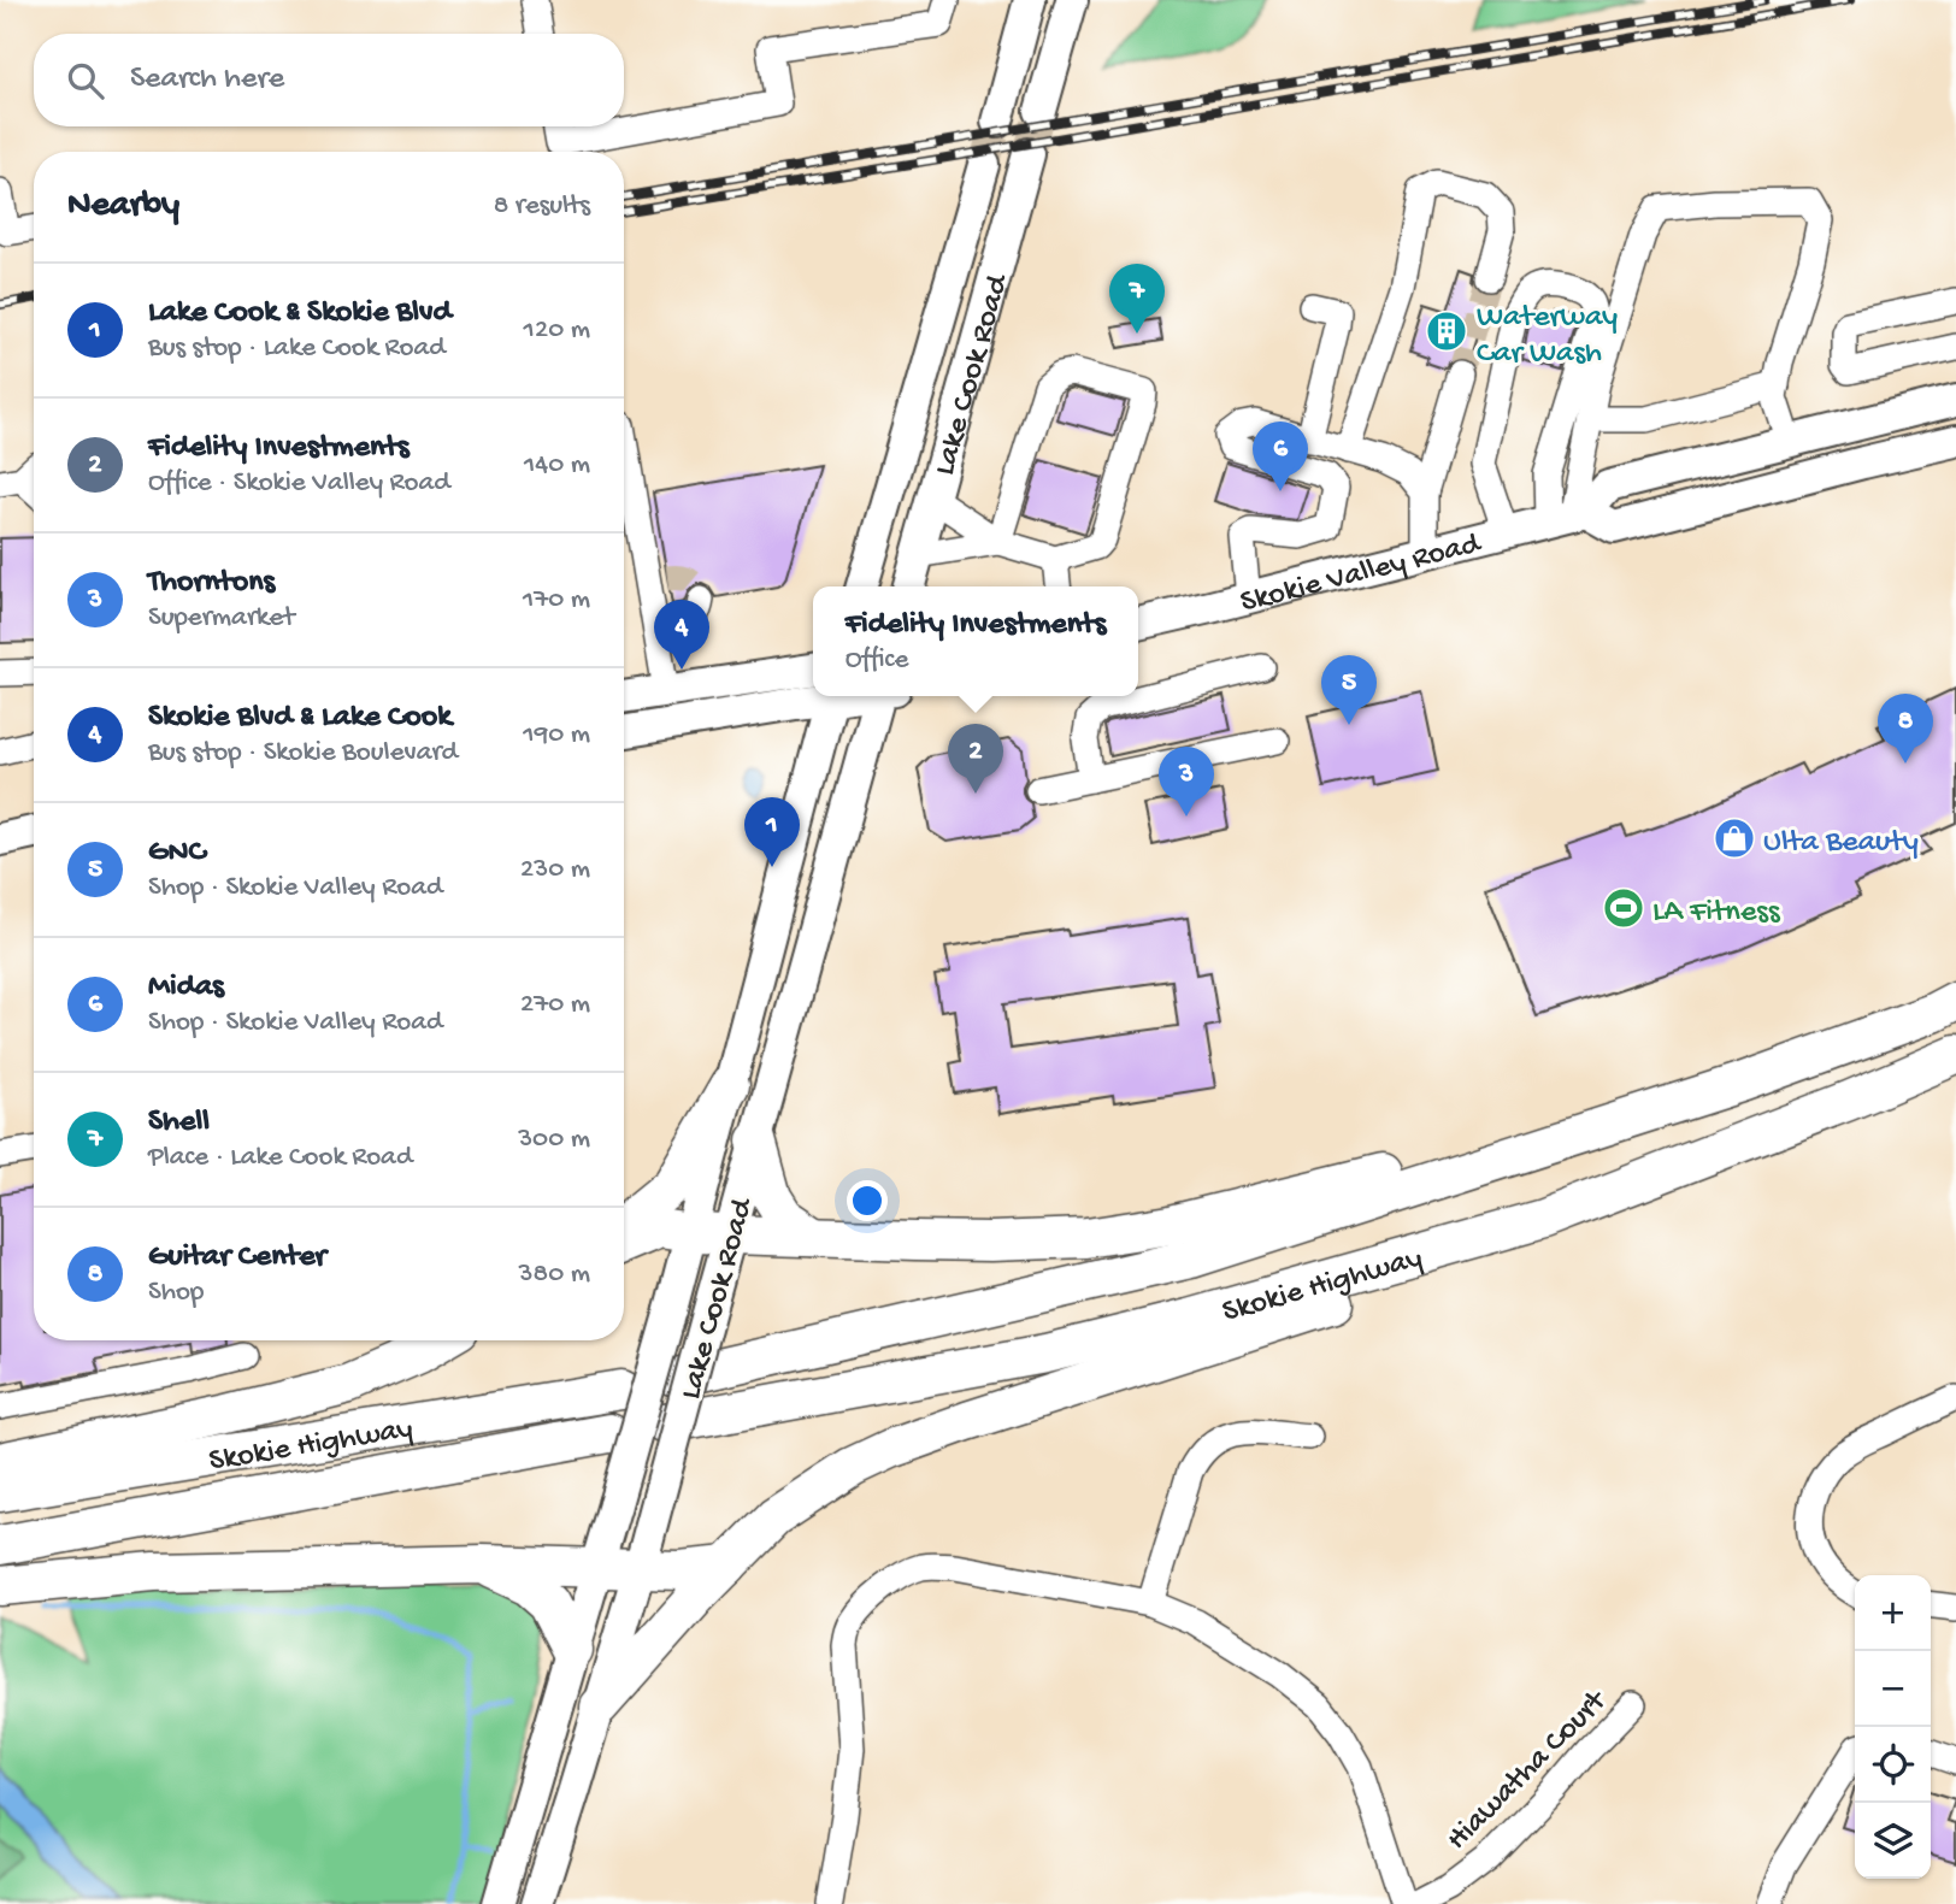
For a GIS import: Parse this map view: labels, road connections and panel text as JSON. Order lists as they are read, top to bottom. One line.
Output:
{"streets":{"highway":["Skokie Highway"],"main road":["Lake Cook Road","Skokie Valley Road"],"street":["Hiawatha Court"]},"places":{"building":["Waterway Car Wash"],"shop":["Ulta Beauty"],"sports":["LA Fitness"]},"page":{"search":"Search here","heading":["Nearby","8 results"],"list":[{"mark":"1","name":"Lake Cook & Skokie Blvd","note":"Bus stop · Lake Cook Road","value":"120 m"},{"mark":"2","name":"Fidelity Investments","note":"Office · Skokie Valley Road","value":"140 m"},{"mark":"3","name":"Thorntons","note":"Supermarket","value":"170 m"},{"mark":"4","name":"Skokie Blvd & Lake Cook","note":"Bus stop · Skokie Boulevard","value":"190 m"},{"mark":"5","name":"GNC","note":"Shop · Skokie Valley Road","value":"230 m"},{"mark":"6","name":"Midas","note":"Shop · Skokie Valley Road","value":"270 m"},{"mark":"7","name":"Shell","note":"Place · Lake Cook Road","value":"300 m"},{"mark":"8","name":"Guitar Center","note":"Shop","value":"380 m"}],"pins":["7","6","4","5","8","2","3","1"],"popup":["Fidelity Investments","Office"],"map_buttons":["+","−"]}}
